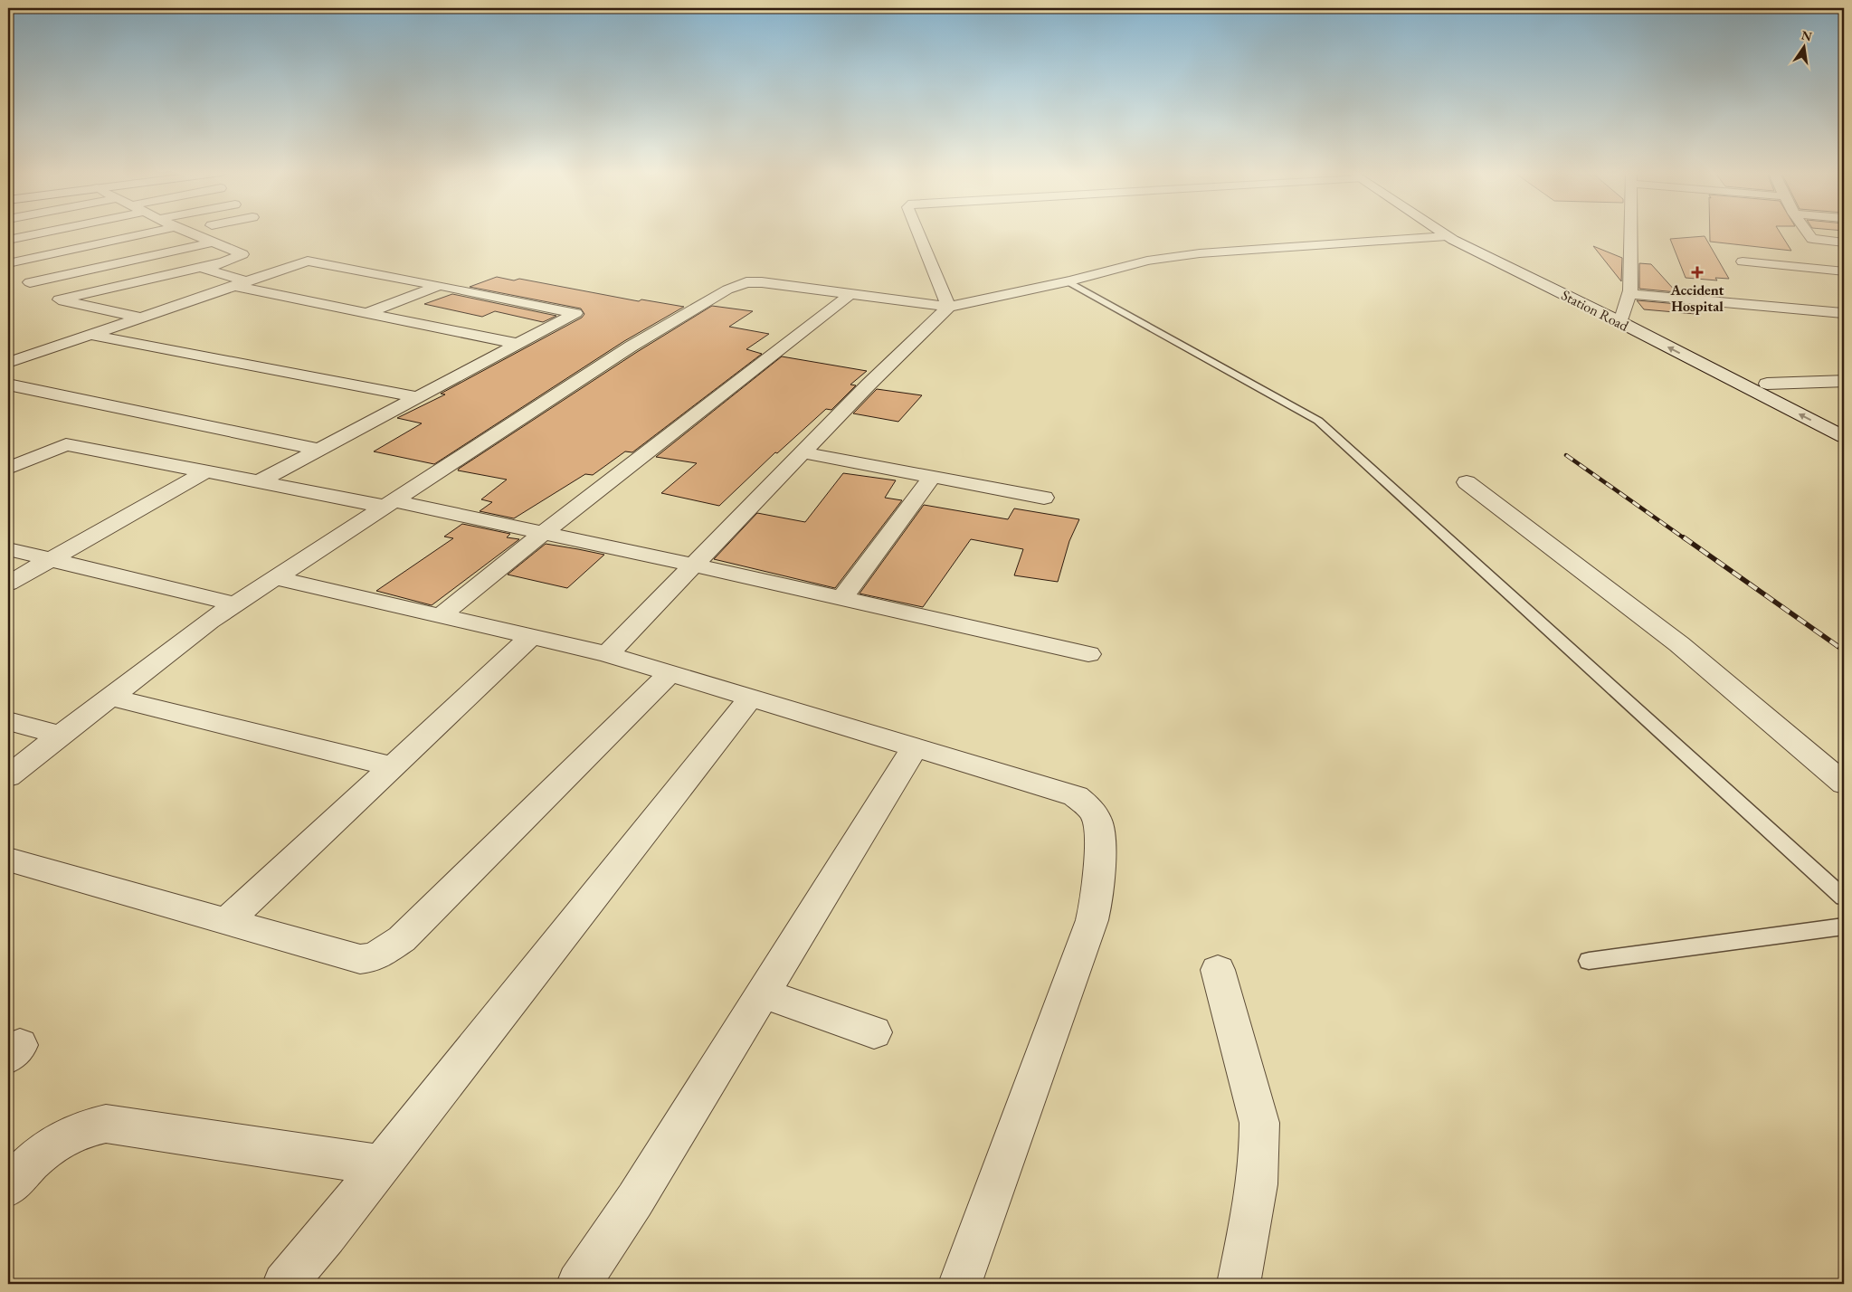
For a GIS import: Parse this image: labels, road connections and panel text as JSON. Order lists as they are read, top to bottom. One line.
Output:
{"streets":{"street":["Station Road"]},"places":{"health":["Accident Hospital"]},"north":"top"}
